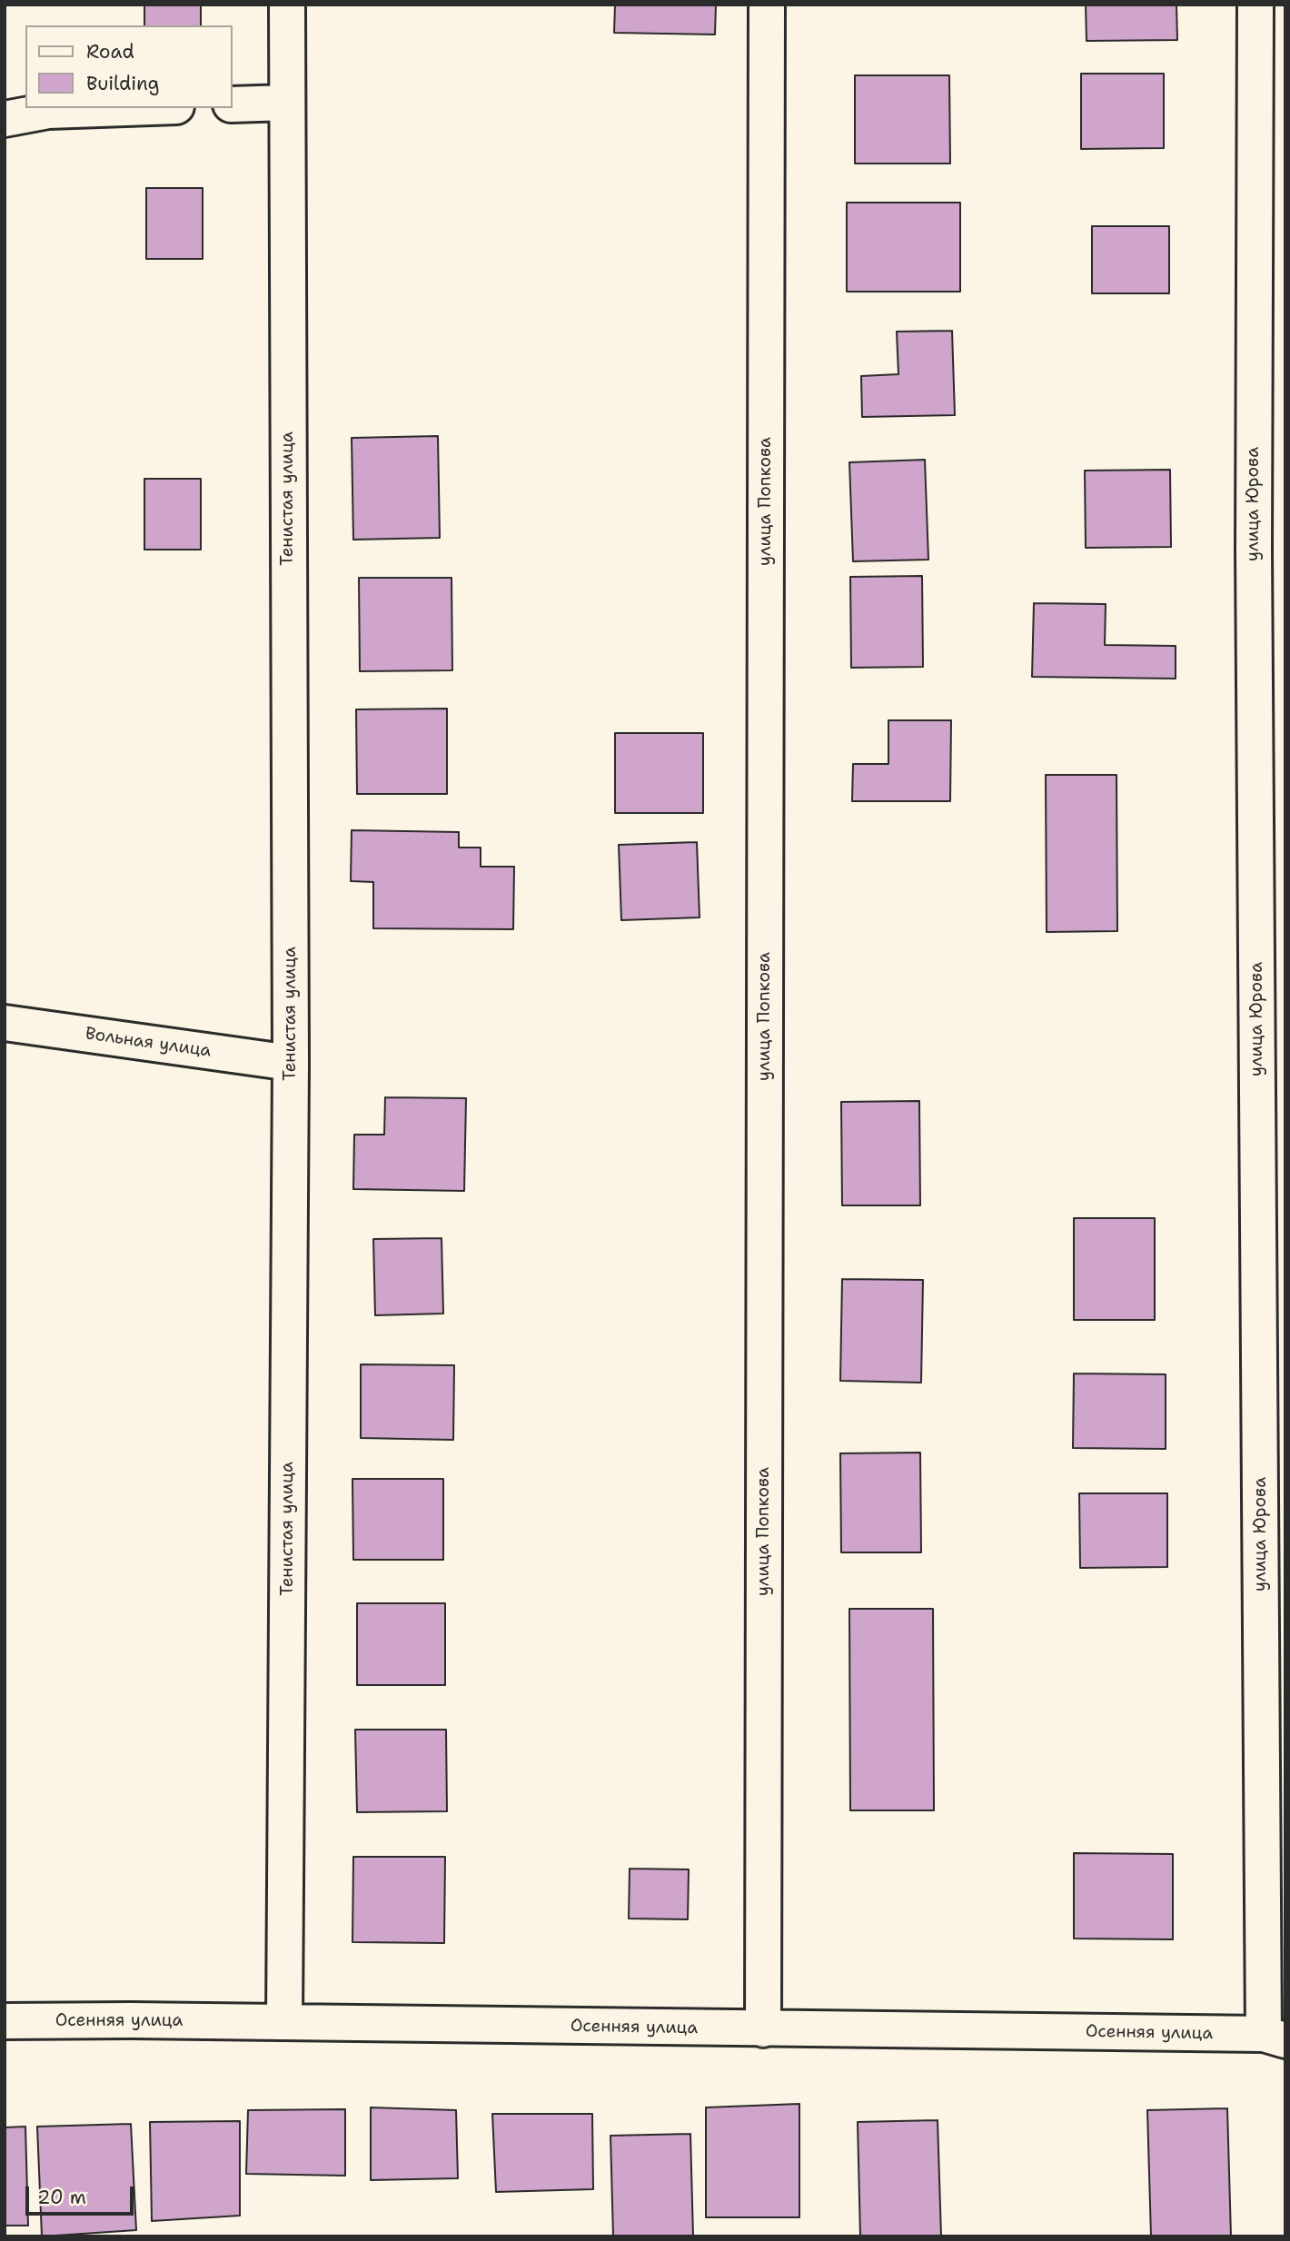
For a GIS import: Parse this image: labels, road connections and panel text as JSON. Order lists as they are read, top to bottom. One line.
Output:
{"streets":{"street":["Тенистая улица","улица Попкова","улица Юрова","Вольная улица","Осенняя улица"]},"crossings":[["Тенистая улица","Вольная улица"],["Тенистая улица","Осенняя улица"],["улица Попкова","Осенняя улица"],["улица Юрова","Осенняя улица"]],"legend":["Road","Building"],"scale_bar":"20 m"}
